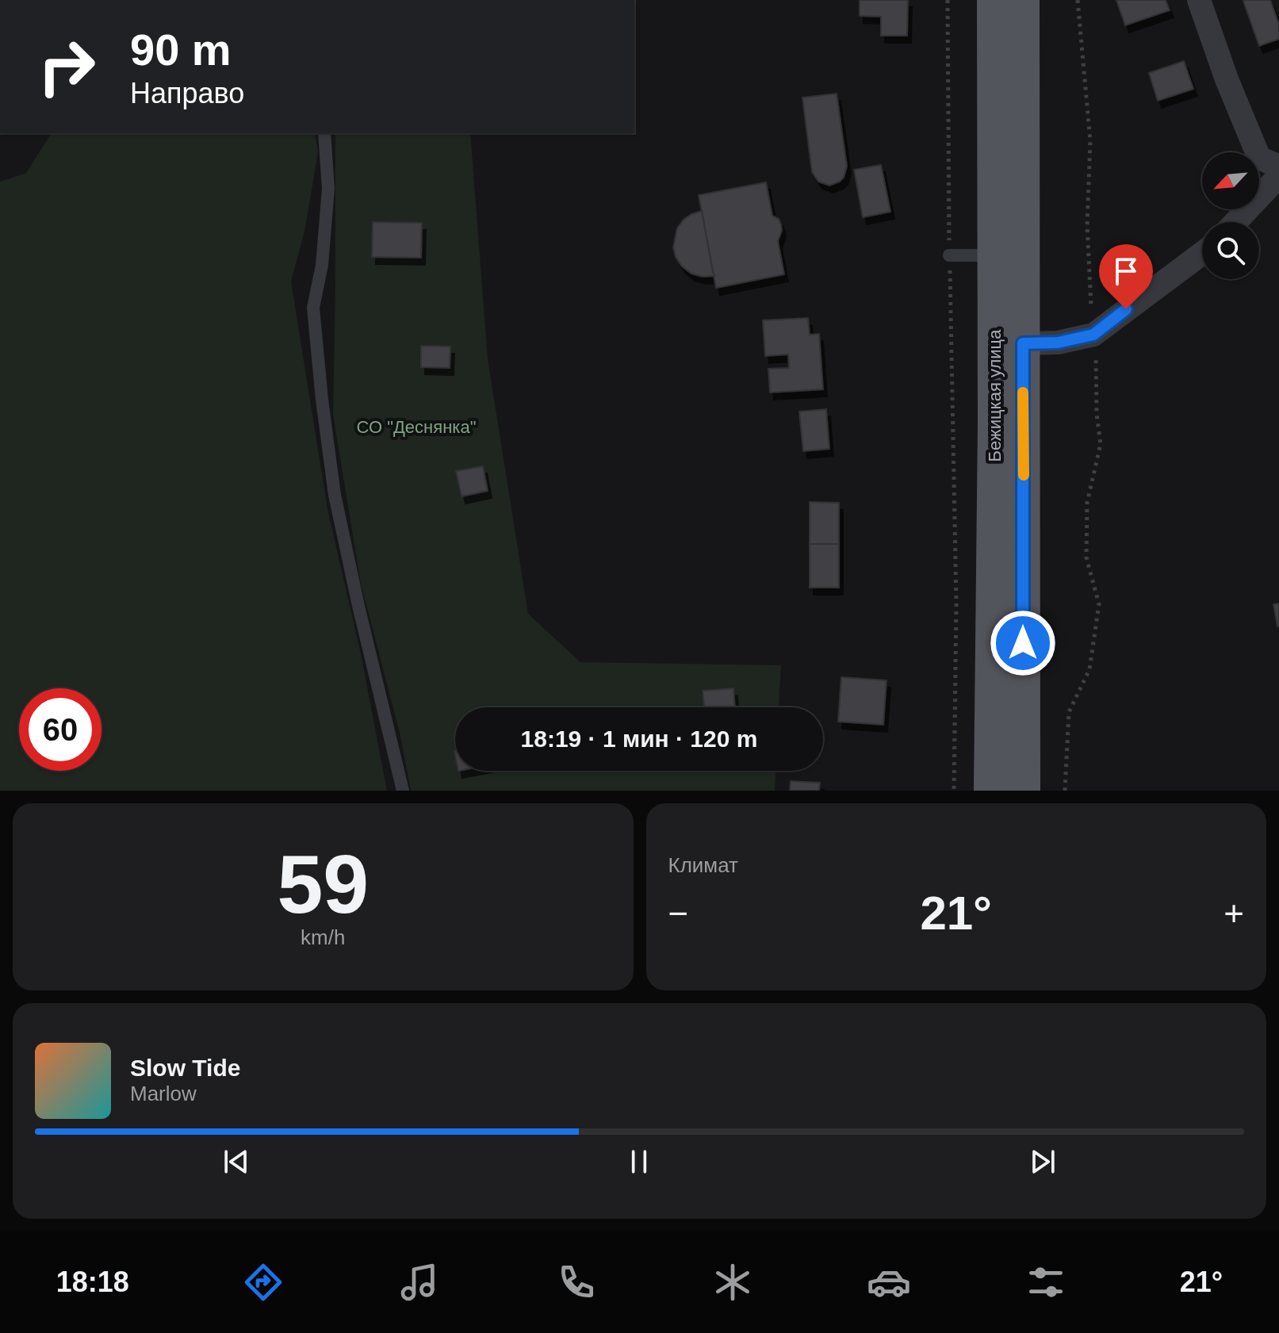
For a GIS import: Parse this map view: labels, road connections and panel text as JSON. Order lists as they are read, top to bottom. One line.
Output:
{"streets":{"main road":["Бежицкая улица"]},"parks":["СО \"Деснянка\""],"north":"bottom left","page":{"turn":["90 m","Направо"],"limit":"60","trip":"18:19 · 1 мин · 120 m","tile":[["59","km/h"],"Климат"],"heat":["−","21°","+"],"song":["Slow Tide","Marlow"],"tabs":["18:18","21°"]}}
